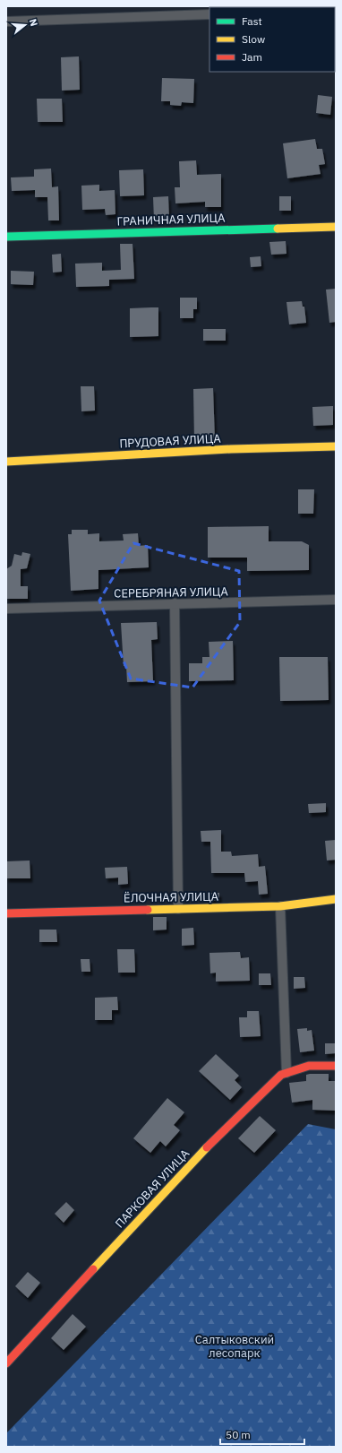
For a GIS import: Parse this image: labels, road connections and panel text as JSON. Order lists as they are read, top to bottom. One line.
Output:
{"streets":{"street":["ГРАНИЧНАЯ УЛИЦА","ПРУДОВАЯ УЛИЦА","СЕРЕБРЯНАЯ УЛИЦА","ЁЛОЧНАЯ УЛИЦА","ПАРКОВАЯ УЛИЦА"]},"parks":["Салтыковский лесопарк"],"legend":["Fast","Slow","Jam"],"scale_bar":"50 m","north":"right"}
